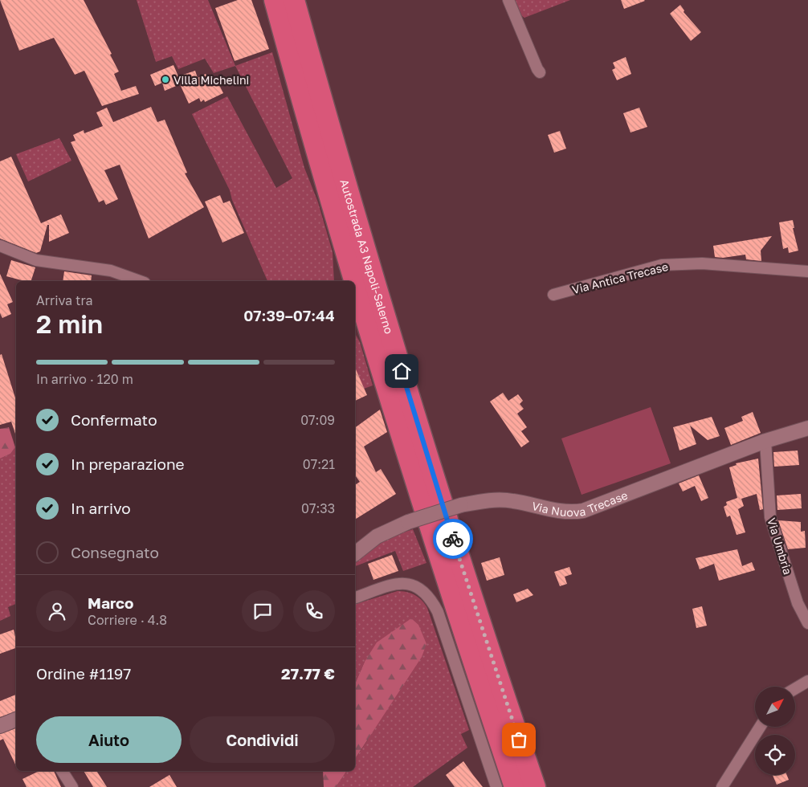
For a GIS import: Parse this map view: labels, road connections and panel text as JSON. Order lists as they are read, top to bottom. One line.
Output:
{"streets":{"highway":["Autostrada A3 Napoli-Salerno"],"street":["Via Antica Trecase","Via Nuova Trecase","Via Umbria"]},"crossings":[["Via Nuova Trecase","Via Umbria"]],"places":["Villa Michelini"],"north":"top right","page":{"heading":["2 min","Arriva tra","07:39–07:44"],"panel":["Marco","Corriere · 4.8","Ordine #1197","27.77 €"],"bar":"In arrivo · 120 m","list":[["Confermato","07:09"],["In preparazione","07:21"],["In arrivo","07:33"],"Consegnato"],"buttons":["Aiuto","Condividi"]}}
